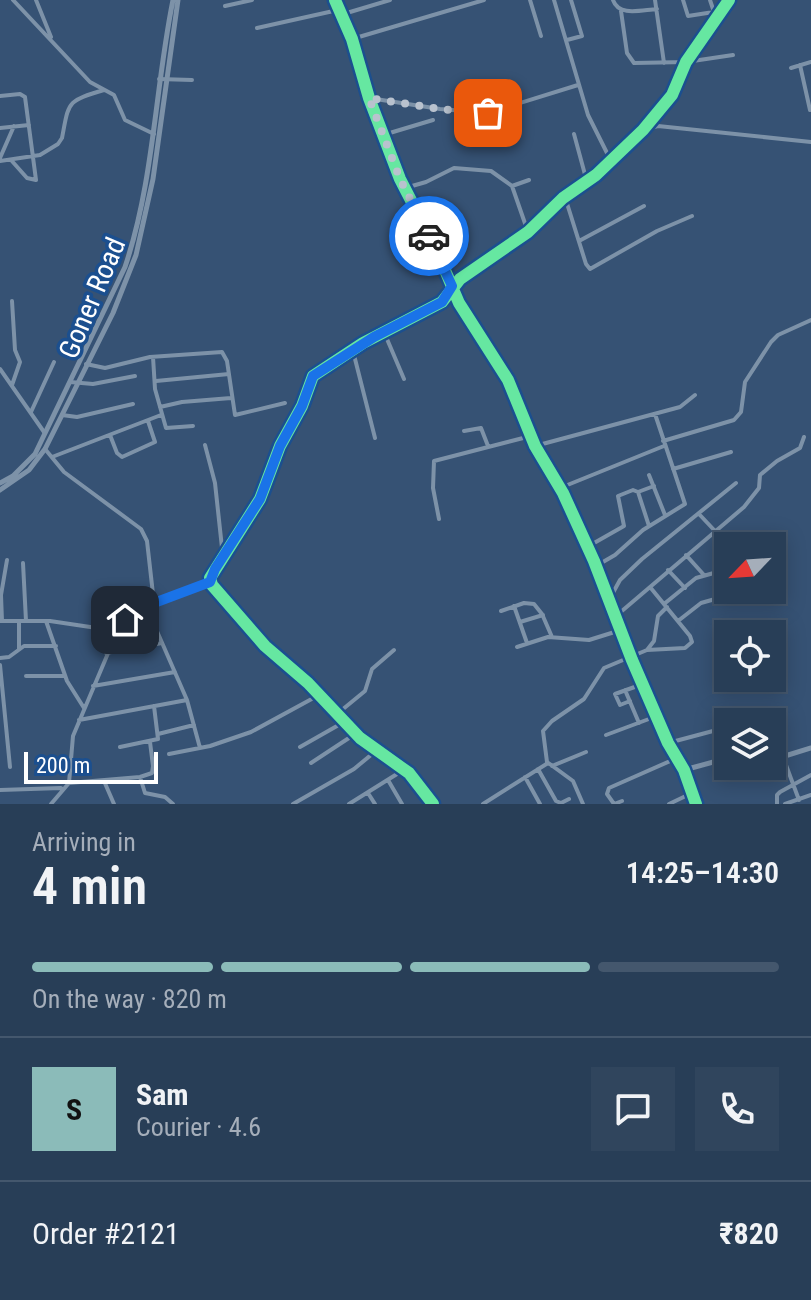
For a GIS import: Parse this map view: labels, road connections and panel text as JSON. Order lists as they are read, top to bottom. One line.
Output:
{"streets":{"street":["Goner Road"]},"scale_bar":"200 m","north":"bottom left","page":{"scale":"200 m","heading":["4 min","Arriving in","14:25–14:30"],"panel":["Sam","Courier · 4.6","Order #2121","₹820"],"bar":"On the way · 820 m","round":"S"}}
